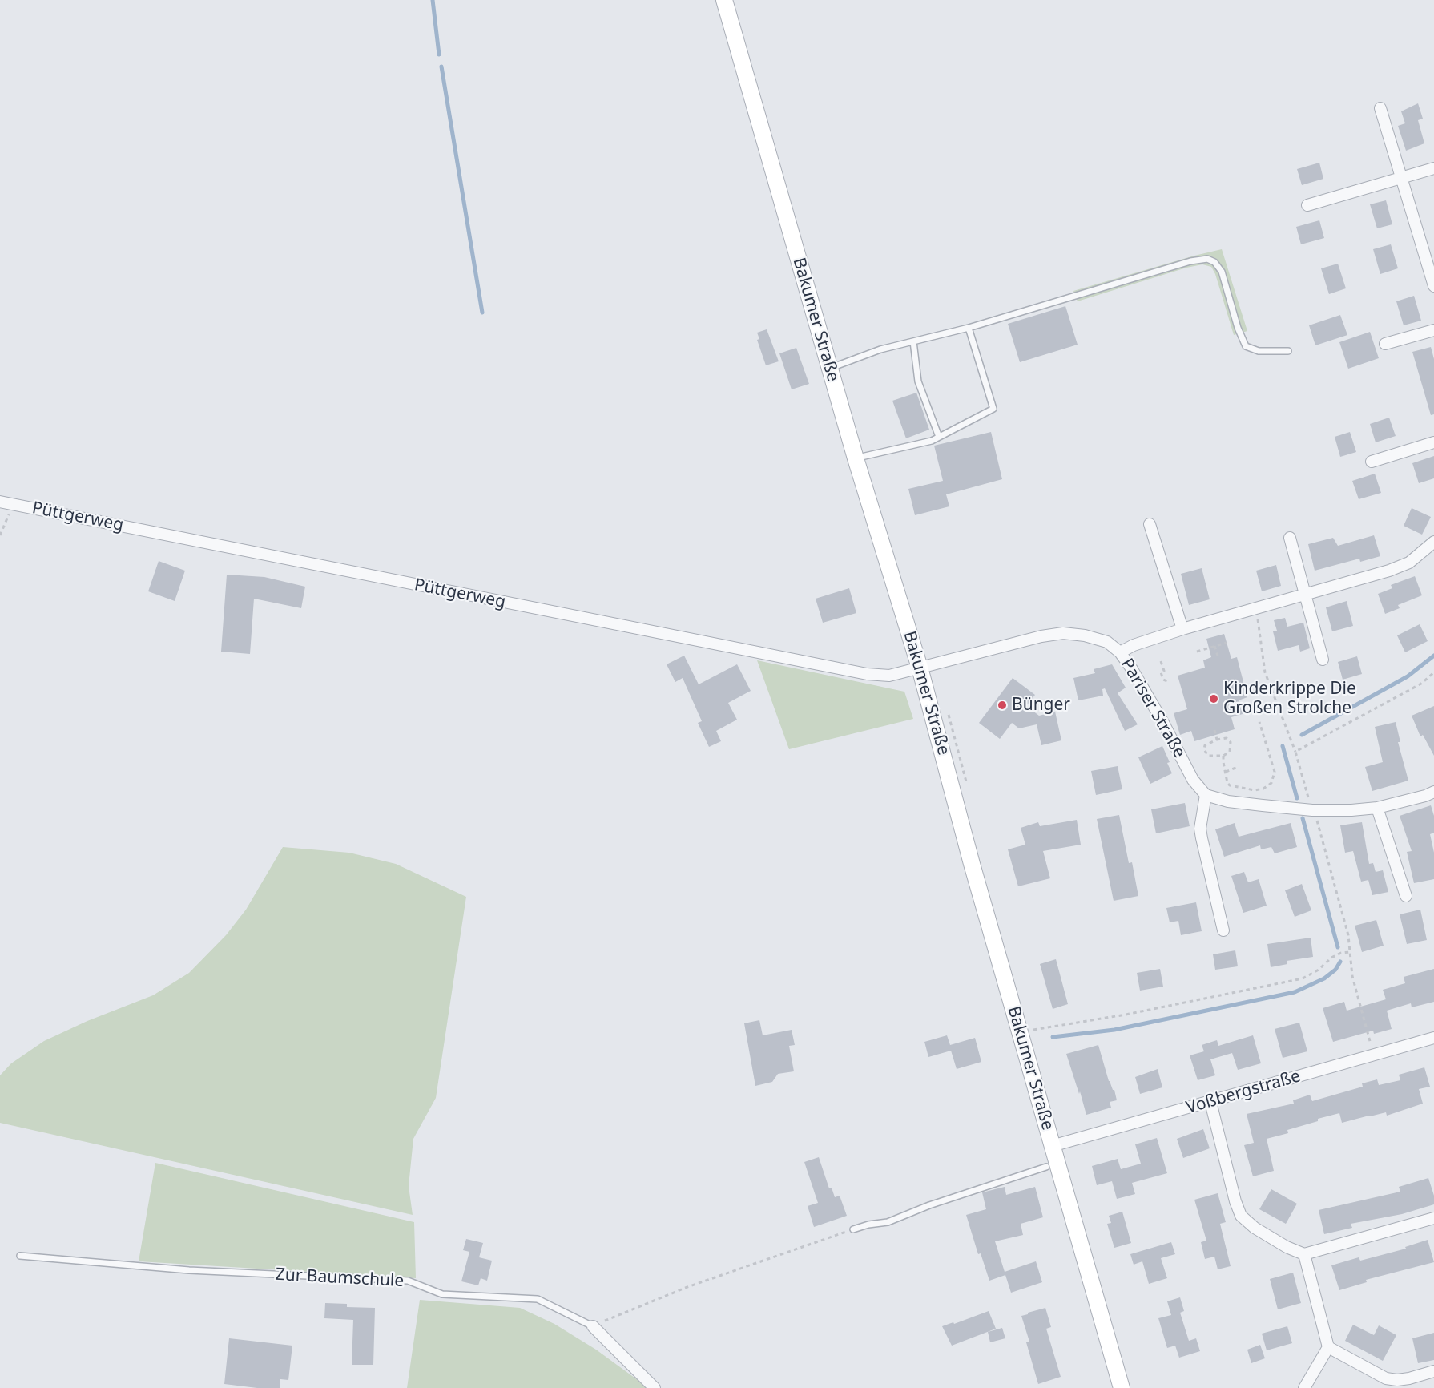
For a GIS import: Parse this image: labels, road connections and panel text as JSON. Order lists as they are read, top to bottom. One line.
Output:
{"streets":{"main road":["Bakumer Straße"],"street":["Püttgerweg","Pariser Straße","Voßbergstraße","Zur Baumschule"]},"crossings":[["Bakumer Straße","Püttgerweg"],["Bakumer Straße","Pariser Straße"],["Bakumer Straße","Voßbergstraße"],["Püttgerweg","Pariser Straße"]],"places":["Kinderkrippe Die Großen Strolche","Bünger"]}
